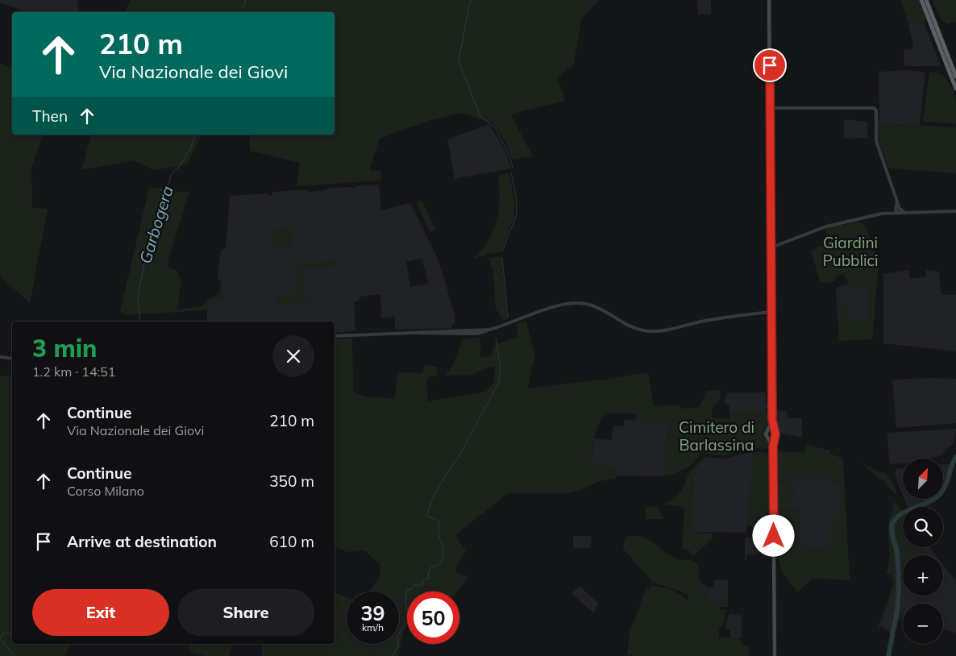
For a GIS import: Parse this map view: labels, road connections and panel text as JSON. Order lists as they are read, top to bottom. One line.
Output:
{"water":["Garbogera"],"parks":["Giardini Pubblici","Cimitero di Barlassina"],"north":"top right","page":{"turn":["210 m","Via Nazionale dei Giovi"],"then":"Then","heading":["3 min","1.2 km · 14:51"],"list":[{"name":"Continue","note":"Via Nazionale dei Giovi","value":"210 m"},{"name":"Continue","note":"Corso Milano","value":"350 m"},{"name":"Arrive at destination","value":"610 m"}],"map_buttons":["+","−"],"buttons":["Exit","Share"],"speed":"39 km/h","limit":"50"}}
